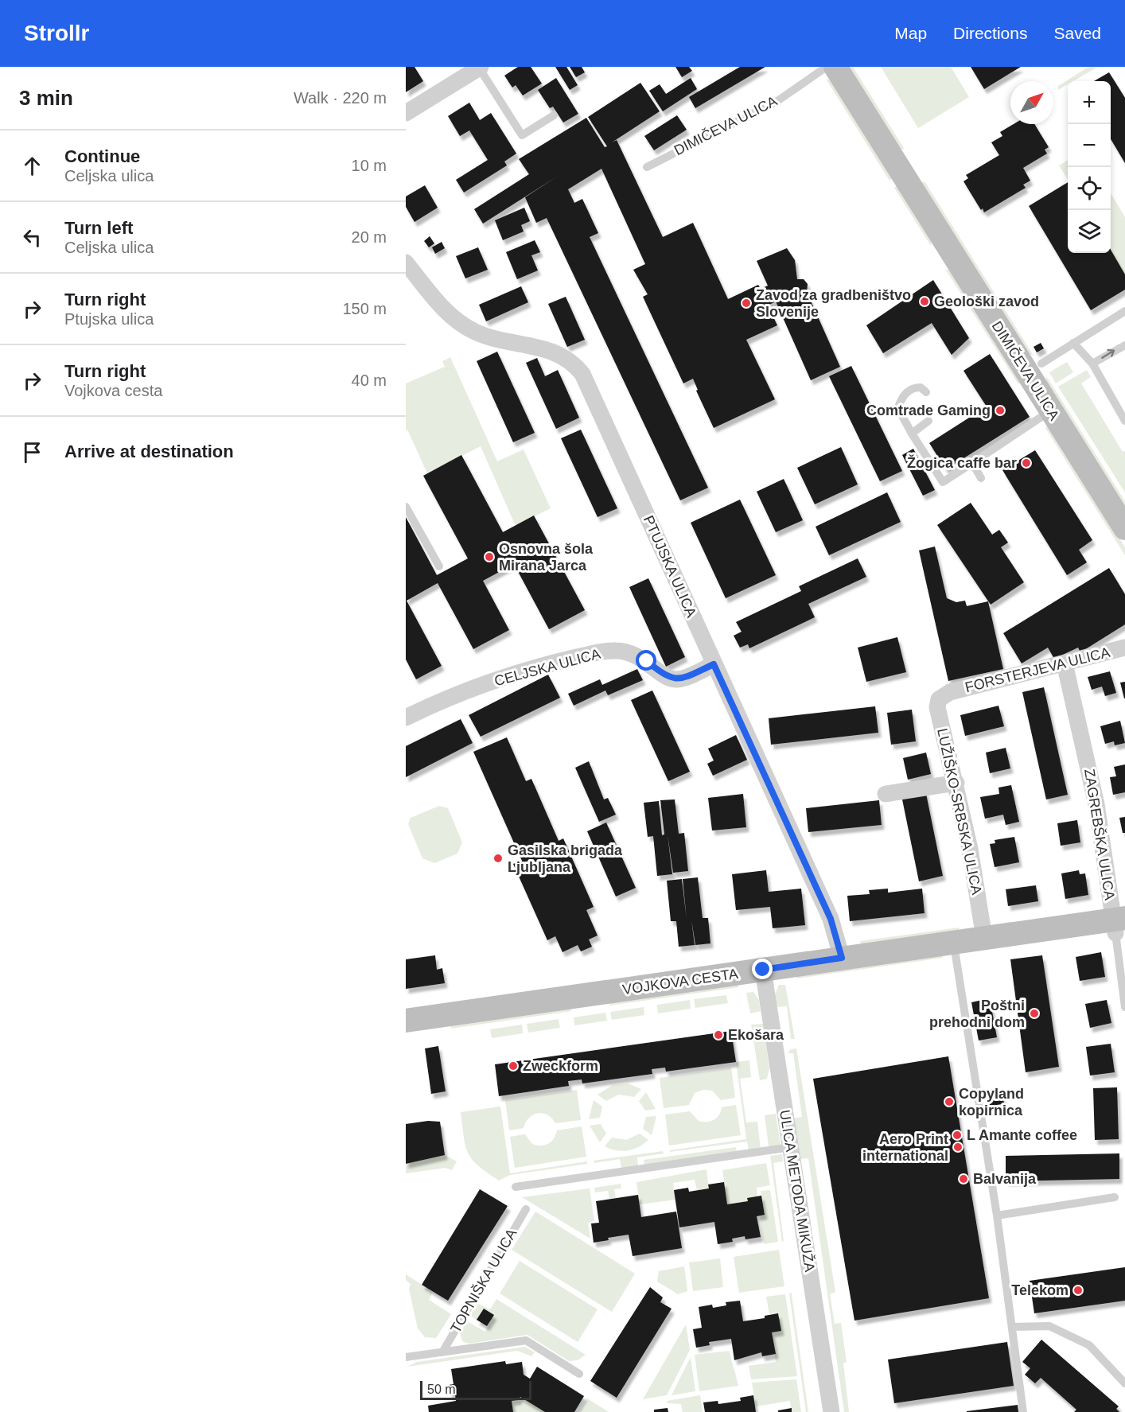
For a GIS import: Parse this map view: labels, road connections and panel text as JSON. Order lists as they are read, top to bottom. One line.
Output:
{"streets":{"street":["DIMIČEVA ULICA","PTUJSKA ULICA","CELJSKA ULICA","FORSTERJEVA ULICA","LUŽIŠKO-SRBSKA ULICA","ZAGREBŠKA ULICA","VOJKOVA CESTA","ULICA METODA MIKUŽA"],"lane":["TOPNIŠKA ULICA"]},"crossings":[["PTUJSKA ULICA","CELJSKA ULICA"],["PTUJSKA ULICA","VOJKOVA CESTA"],["FORSTERJEVA ULICA","LUŽIŠKO-SRBSKA ULICA"],["FORSTERJEVA ULICA","ZAGREBŠKA ULICA"],["LUŽIŠKO-SRBSKA ULICA","VOJKOVA CESTA"],["ZAGREBŠKA ULICA","VOJKOVA CESTA"],["VOJKOVA CESTA","ULICA METODA MIKUŽA"]],"places":["Geološki zavod","Zavod za gradbeništvo Slovenije","Comtrade Gaming","Žogica caffe bar","Osnovna šola Mirana Jarca","Gasilska brigada Ljubljana","Poštni prehodni dom","Ekošara","Zweckform","Copyland kopirnica","L Amante coffee","Aero Print international","Balvanija","Telekom"],"scale_bar":"50 m","north":"top right","page":{"header":"Strollr","nav":["Map","Directions","Saved"],"heading":["3 min","Walk · 220 m"],"map_buttons":["+","−"],"list":[["Continue","Celjska ulica","10 m"],["Turn left","Celjska ulica","20 m"],["Turn right","Ptujska ulica","150 m"],["Turn right","Vojkova cesta","40 m"],"Arrive at destination"],"scale":"50 m"}}
